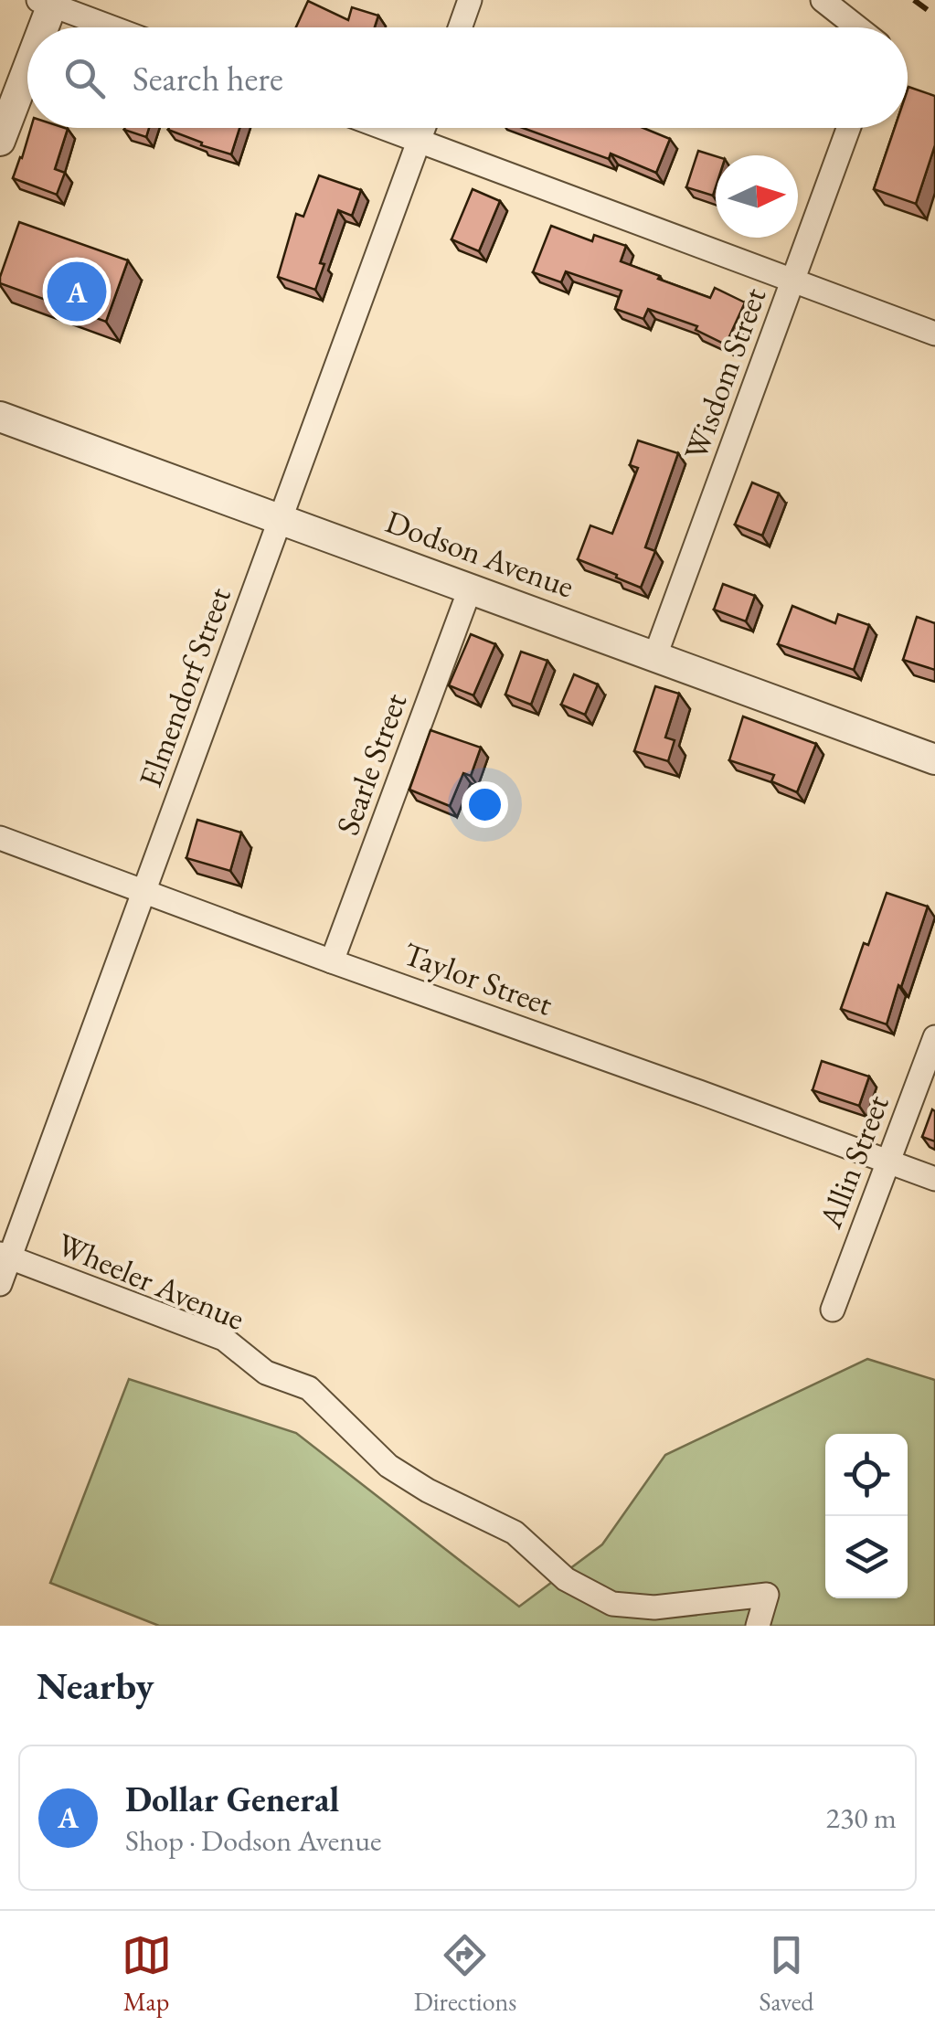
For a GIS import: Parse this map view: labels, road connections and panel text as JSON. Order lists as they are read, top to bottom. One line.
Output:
{"streets":{"street":["Wisdom Street","Dodson Avenue","Elmendorf Street","Searle Street","Taylor Street","Allin Street","Wheeler Avenue"]},"crossings":[["Wisdom Street","Dodson Avenue"],["Dodson Avenue","Elmendorf Street"],["Dodson Avenue","Searle Street"],["Elmendorf Street","Taylor Street"],["Elmendorf Street","Wheeler Avenue"],["Searle Street","Taylor Street"],["Taylor Street","Allin Street"]],"north":"right","page":{"search":"Search here","pins":"A","heading":"Nearby","list":[{"mark":"A","name":"Dollar General","note":"Shop · Dodson Avenue","value":"230 m"}],"nav":["Map","Directions","Saved"]}}
